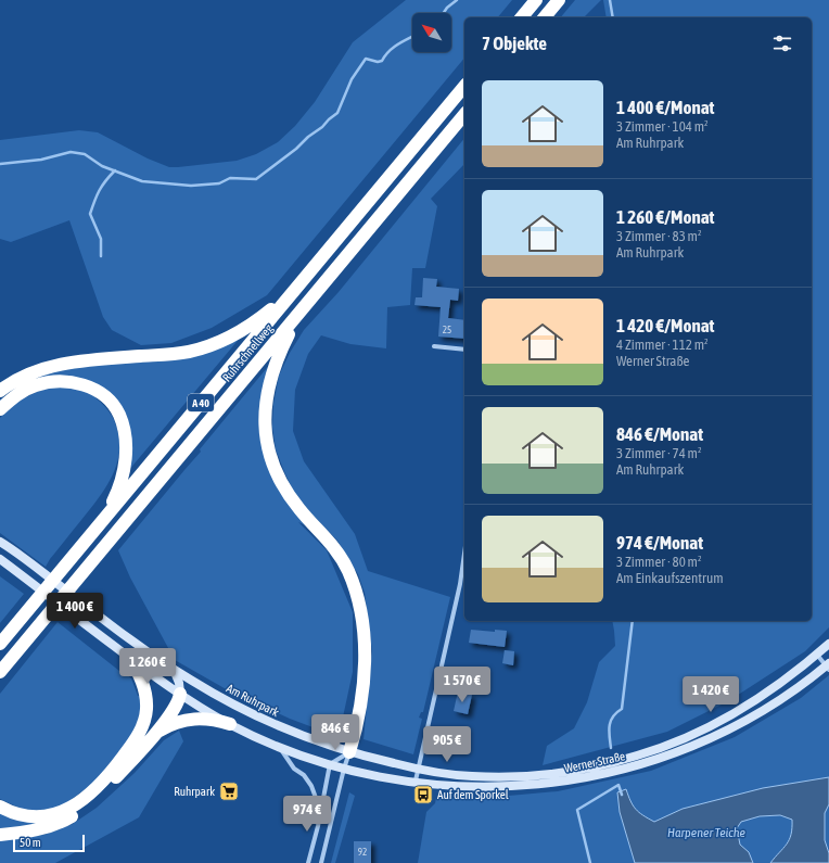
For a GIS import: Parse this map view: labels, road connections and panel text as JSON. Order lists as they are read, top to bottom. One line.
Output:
{"streets":{"highway":["Ruhrschnellweg","A 40"],"main road":["Am Ruhrpark","Werner Straße"]},"crossings":[["Am Ruhrpark","Werner Straße"]],"water":["Harpener Teiche"],"places":{"supermarket":["Ruhrpark"],"bus stop":["Auf dem Sporkel"]},"house_numbers":["25","92"],"scale_bar":"50 m","north":"top left","page":{"heading":"7 Objekte","list":[{"name":"1 400 €/Monat","note":"3 Zimmer · 104 m² · Am Ruhrpark"},{"name":"1 260 €/Monat","note":"3 Zimmer · 83 m² · Am Ruhrpark"},{"name":"1 420 €/Monat","note":"4 Zimmer · 112 m² · Werner Straße"},{"name":"846 €/Monat","note":"3 Zimmer · 74 m² · Am Ruhrpark"},{"name":"974 €/Monat","note":"3 Zimmer · 80 m² · Am Einkaufszentrum"}],"price":["1 400 €","1 260 €","1 570 €","1 420 €","846 €","905 €","974 €"],"scale":"50 m"}}
